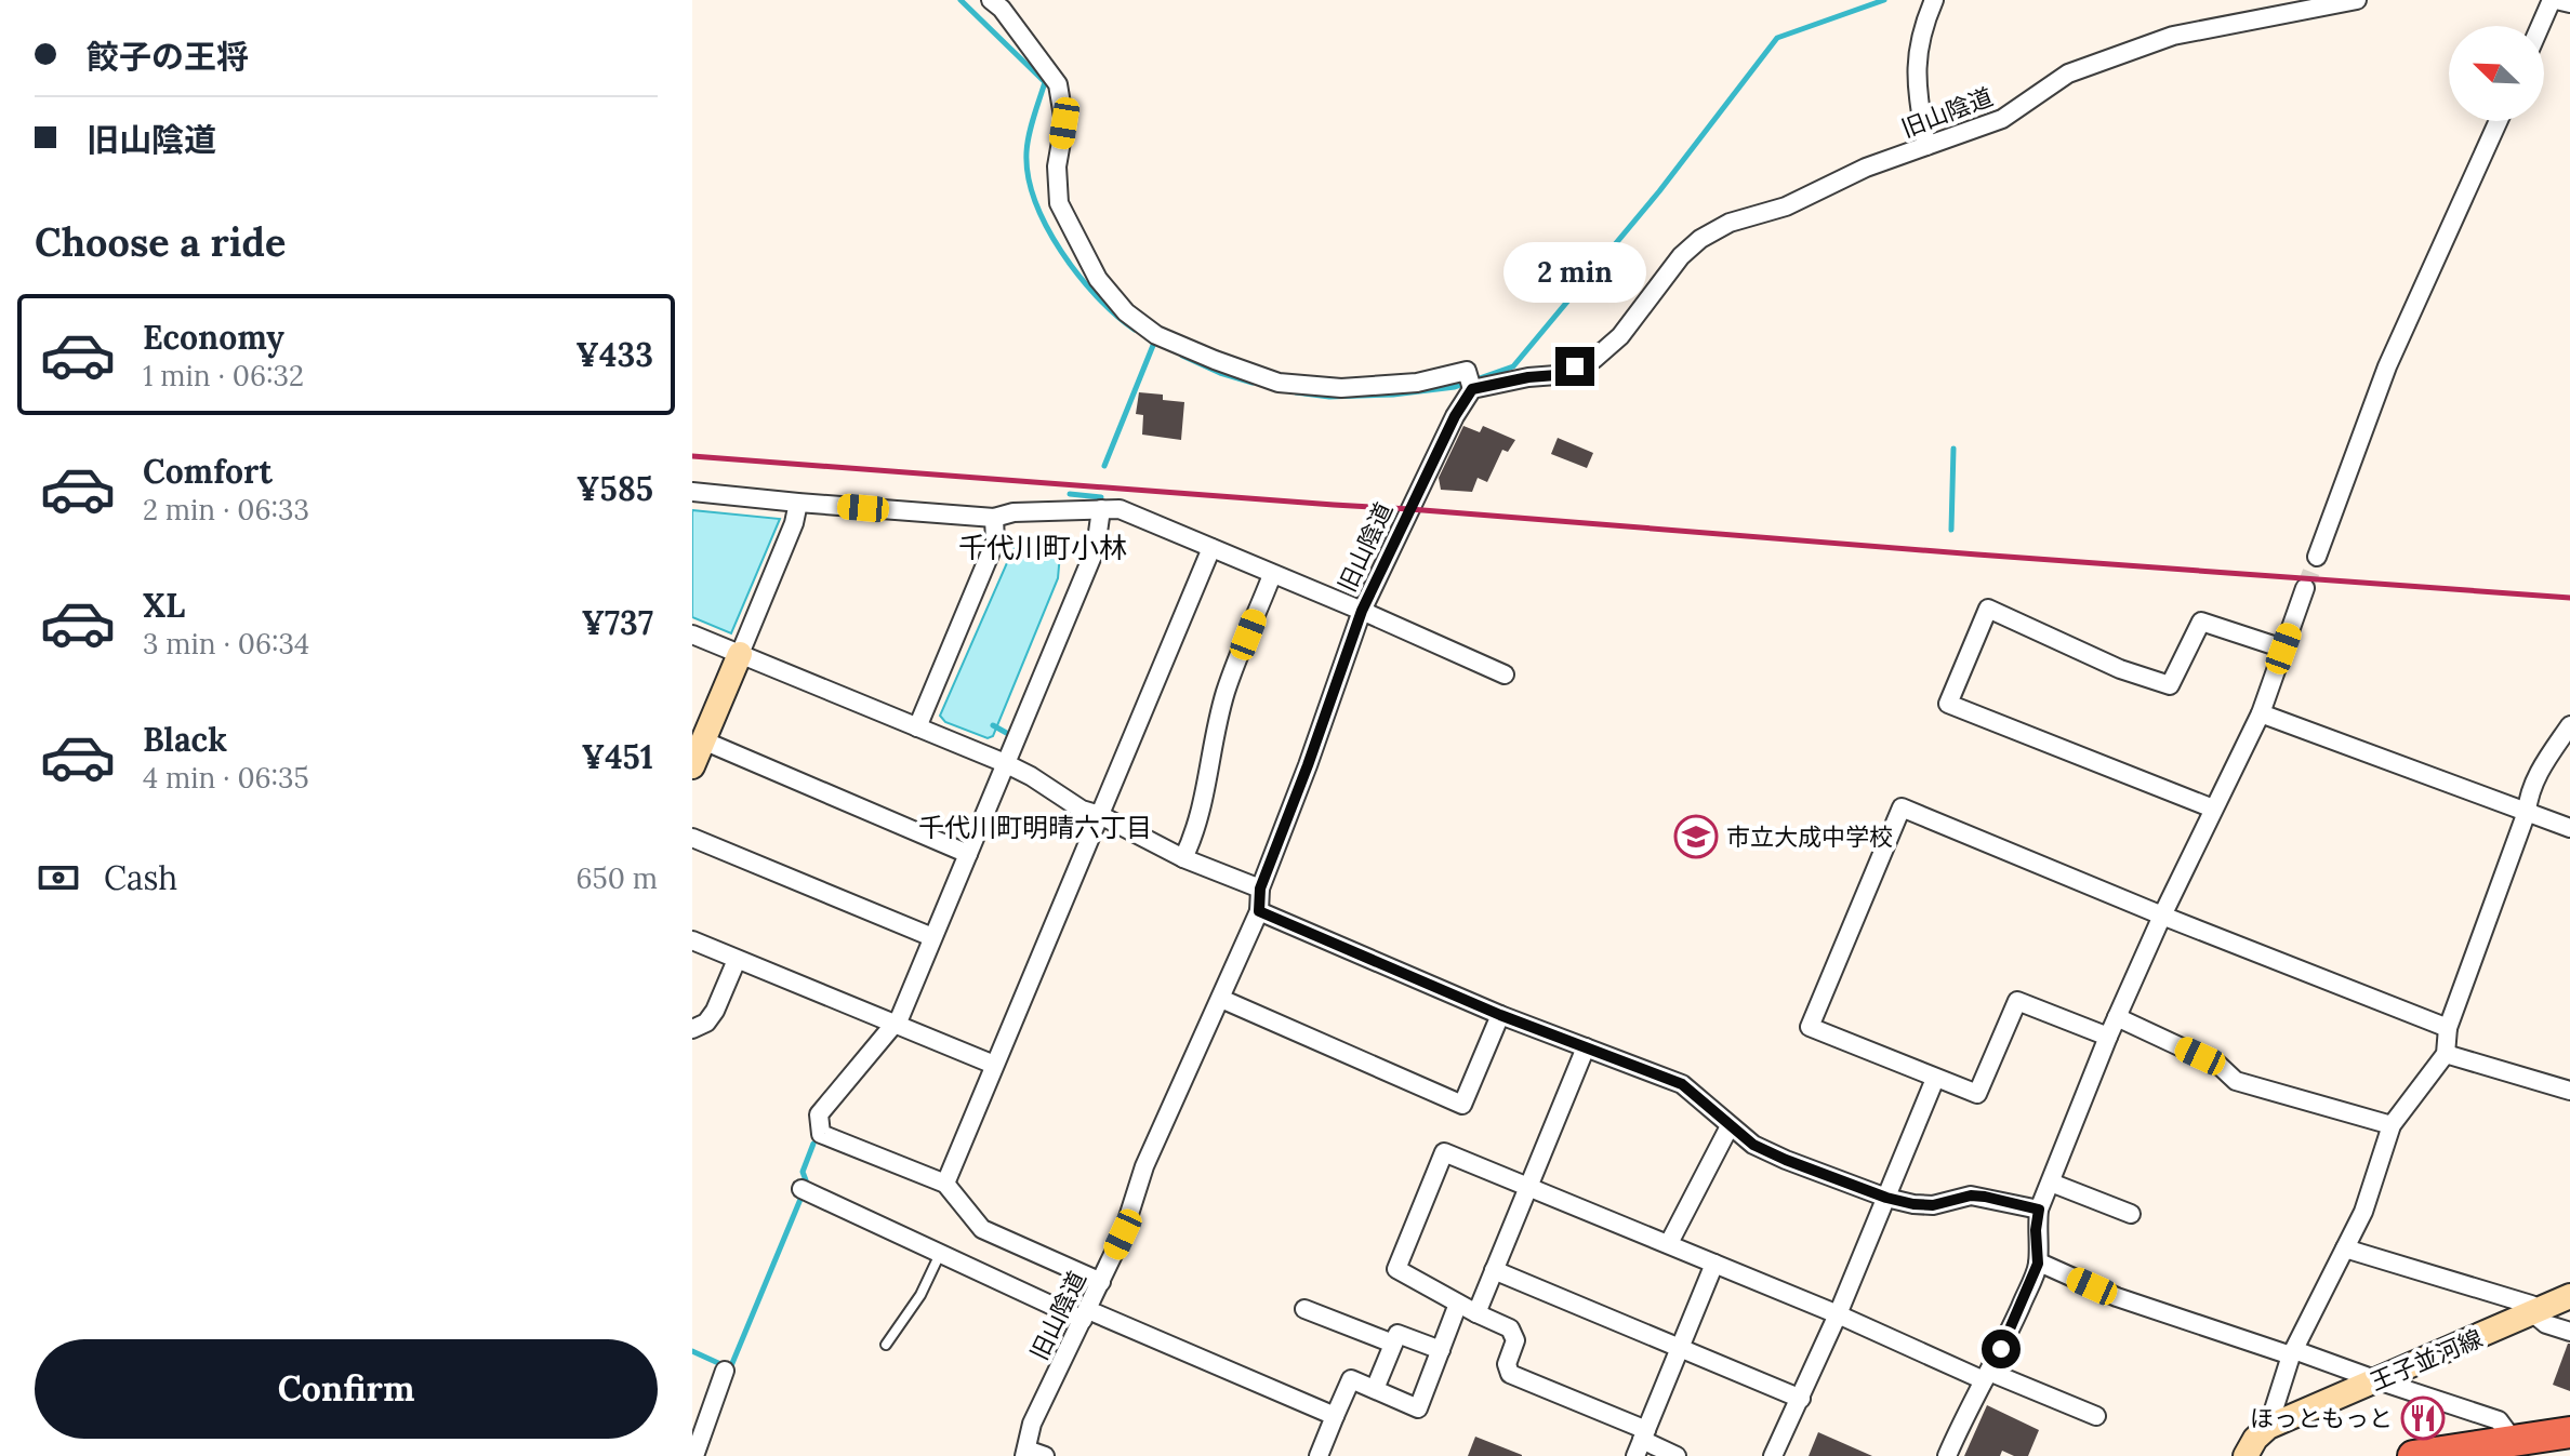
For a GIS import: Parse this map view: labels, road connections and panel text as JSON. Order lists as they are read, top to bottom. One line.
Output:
{"streets":{"main road":["王子並河線"],"street":["旧山陰道"]},"districts":["千代川町小林","千代川町明晴六丁目"],"places":{"school or university":["市立大成中学校"],"restaurant":["ほっともっと"]},"north":"top left","page":{"banner":["餃子の王将","旧山陰道"],"heading":"Choose a ride","bubble":"2 min","list":[{"name":"Economy","note":"1 min · 06:32","value":"¥433"},{"name":"Comfort","note":"2 min · 06:33","value":"¥585"},{"name":"XL","note":"3 min · 06:34","value":"¥737"},{"name":"Black","note":"4 min · 06:35","value":"¥451"}],"pay":["Cash","650 m"],"buttons":"Confirm"}}
